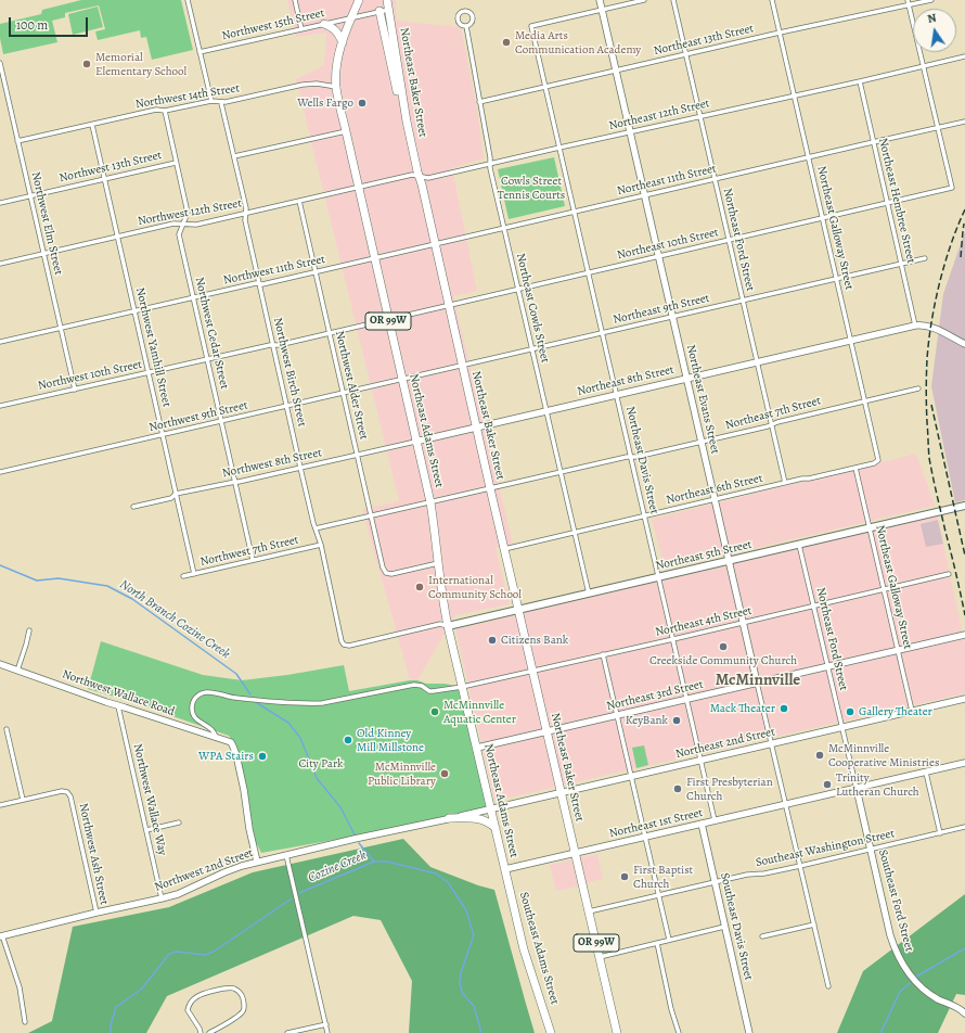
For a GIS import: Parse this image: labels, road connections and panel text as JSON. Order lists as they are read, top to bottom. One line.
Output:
{"streets":{"highway":["Northeast Baker Street","OR 99W","Northeast Adams Street","Southeast Adams Street"],"main road":["Northeast 5th Street"],"street":["Northwest 15th Street","Northeast 13th Street","Northwest 14th Street","Northeast 12th Street","Northwest 13th Street","Northeast 11th Street","Northeast Hembree Street","Northwest 12th Street","Northwest Elm Street","Northeast Galloway Street","Northeast Ford Street","Northeast 10th Street","Northwest 11th Street","Northeast Cowls Street","Northeast 9th Street","Northwest Cedar Street","Northwest Yamhill Street","Northwest Birch Street","Northwest 10th Street","Northeast 8th Street","Northwest Alder Street","Northeast Evans Street","Northeast 7th Street","Northwest 9th Street","Northeast Davis Street","Northwest 8th Street","Northeast 6th Street","Northwest 7th Street","Northeast 4th Street","Northwest Wallace Road","Northeast 3rd Street","Northeast 2nd Street","Northwest Wallace Way","Northeast 1st Street","Southeast Washington Street","Northwest Ash Street","Northwest 2nd Street","Southeast Ford Street","Southeast Davis Street"]},"crossings":[["Northwest 15th Street","Northeast Baker Street"],["Northwest 15th Street","Northeast Adams Street"],["Northeast 13th Street","Northeast Galloway Street"],["Northeast 13th Street","Northeast Ford Street"],["Northeast 13th Street","Northeast Cowls Street"],["Northeast 13th Street","Northeast Evans Street"],["Northeast 13th Street","Northeast Davis Street"],["Northeast Baker Street","Northeast 12th Street"],["Northeast Baker Street","Northeast 11th Street"],["Northeast Baker Street","Northeast 10th Street"],["Northeast Baker Street","Northeast 9th Street"],["Northeast Baker Street","OR 99W"],["Northeast Baker Street","Northeast 8th Street"],["Northeast Baker Street","Northeast 7th Street"],["Northeast Baker Street","Northeast 6th Street"],["Northeast Baker Street","Northeast 5th Street"],["Northeast Baker Street","Northeast 4th Street"],["Northeast Baker Street","Northeast 3rd Street"],["Northeast Baker Street","Northeast 2nd Street"],["Northeast Baker Street","Northeast 1st Street"],["Northwest 14th Street","Northwest Elm Street"],["Northwest 14th Street","Northwest Cedar Street"],["Northwest 14th Street","Northwest Yamhill Street"],["Northwest 14th Street","Northwest Birch Street"],["Northwest 14th Street","Northeast Adams Street"],["Northeast 12th Street","Northeast Hembree Street"],["Northeast 12th Street","Northwest 12th Street"],["Northeast 12th Street","Northeast Galloway Street"],["Northeast 12th Street","Northeast Ford Street"],["Northeast 12th Street","Northeast Cowls Street"],["Northeast 12th Street","Northeast Evans Street"],["Northeast 12th Street","Northeast Adams Street"],["Northeast 12th Street","Northeast Davis Street"],["Northwest 13th Street","Northwest Elm Street"],["Northwest 13th Street","Northwest Cedar Street"],["Northwest 13th Street","Northwest Yamhill Street"],["Northeast 11th Street","Northeast Hembree Street"],["Northeast 11th Street","Northeast Galloway Street"],["Northeast 11th Street","Northeast Ford Street"],["Northeast 11th Street","Northeast 10th Street"],["Northeast 11th Street","Northwest 11th Street"],["Northeast 11th Street","Northeast Cowls Street"],["Northeast 11th Street","Northeast Evans Street"],["Northeast 11th Street","Northeast Adams Street"],["Northeast 11th Street","Northeast Davis Street"],["Northeast Hembree Street","Northeast 10th Street"],["Northeast Hembree Street","Northeast 9th Street"],["Northeast Hembree Street","Northeast 8th Street"],["Northwest 12th Street","Northwest Elm Street"],["Northwest 12th Street","Northwest Cedar Street"],["Northwest 12th Street","Northwest Yamhill Street"],["Northwest 12th Street","Northwest Birch Street"],["Northwest 12th Street","Northwest Alder Street"],["Northwest 12th Street","Northeast Adams Street"],["Northwest Elm Street","Northwest 11th Street"],["Northwest Elm Street","Northwest 10th Street"],["Northeast Galloway Street","Northeast 10th Street"],["Northeast Galloway Street","Northeast 9th Street"],["Northeast Galloway Street","Northeast 8th Street"],["Northeast Galloway Street","Northeast 7th Street"],["Northeast Galloway Street","Northeast 6th Street"],["Northeast Galloway Street","Northeast 5th Street"],["Northeast Galloway Street","Northeast 4th Street"],["Northeast Galloway Street","Northeast 3rd Street"],["Northeast Galloway Street","Northeast 2nd Street"],["Northeast Ford Street","Northeast 10th Street"],["Northeast Ford Street","Northeast 9th Street"],["Northeast Ford Street","Northeast 8th Street"],["Northeast Ford Street","Northeast 7th Street"],["Northeast Ford Street","Northeast 6th Street"],["Northeast Ford Street","Northeast 5th Street"],["Northeast Ford Street","Northeast 4th Street"],["Northeast Ford Street","Northeast 3rd Street"],["Northeast Ford Street","Northeast 2nd Street"],["Northeast Ford Street","Northeast 1st Street"],["Northeast Ford Street","Southeast Ford Street"],["Northeast 10th Street","Northeast Cowls Street"],["Northeast 10th Street","Northwest 10th Street"],["Northeast 10th Street","Northeast Evans Street"],["Northeast 10th Street","Northeast Adams Street"],["Northeast 10th Street","Northeast Davis Street"],["Northwest 11th Street","Northwest Cedar Street"],["Northwest 11th Street","Northwest Yamhill Street"],["Northwest 11th Street","Northwest Birch Street"],["Northwest 11th Street","Northwest Alder Street"],["Northwest 11th Street","Northeast Adams Street"],["Northeast Cowls Street","Northeast 9th Street"],["Northeast Cowls Street","Northeast 8th Street"],["Northeast Cowls Street","Northeast 7th Street"],["Northeast Cowls Street","Northeast 6th Street"],["Northeast Cowls Street","Northeast 5th Street"],["Northeast 9th Street","Northeast Evans Street"],["Northeast 9th Street","Northwest 9th Street"],["Northeast 9th Street","Northeast Adams Street"],["Northeast 9th Street","Northeast Davis Street"],["OR 99W","Northeast 1st Street"],["OR 99W","Southeast Washington Street"],["Northwest Cedar Street","Northwest 10th Street"],["Northwest Cedar Street","Northwest 9th Street"],["Northwest Cedar Street","Northwest 8th Street"],["Northwest Cedar Street","Northwest 7th Street"],["Northwest Yamhill Street","Northwest 10th Street"],["Northwest Yamhill Street","Northwest 9th Street"],["Northwest Yamhill Street","Northwest 8th Street"],["Northwest Yamhill Street","Northwest 7th Street"],["Northwest Birch Street","Northwest 10th Street"],["Northwest Birch Street","Northwest 9th Street"],["Northwest Birch Street","Northeast Adams Street"],["Northwest Birch Street","Northwest 8th Street"],["Northwest Birch Street","Northwest 7th Street"],["Northwest Birch Street","Northeast 5th Street"],["Northwest 10th Street","Northwest Alder Street"],["Northwest 10th Street","Northeast Adams Street"],["Northeast 8th Street","Northeast Evans Street"],["Northeast 8th Street","Northeast Adams Street"],["Northeast 8th Street","Northeast Davis Street"],["Northeast 8th Street","Northwest 8th Street"],["Northwest Alder Street","Northwest 9th Street"],["Northwest Alder Street","Northeast Adams Street"],["Northwest Alder Street","Northwest 8th Street"],["Northeast Evans Street","Northeast 7th Street"],["Northeast Evans Street","Northeast Davis Street"],["Northeast Evans Street","Northeast 6th Street"],["Northeast Evans Street","Northeast 5th Street"],["Northeast Evans Street","Northeast 4th Street"],["Northeast Evans Street","Northeast 3rd Street"],["Northeast Evans Street","Northeast 2nd Street"],["Northeast Evans Street","Northeast 1st Street"],["Northeast Evans Street","Southeast Washington Street"],["Northeast 7th Street","Northeast Adams Street"],["Northeast 7th Street","Northeast Davis Street"],["Northwest 9th Street","Northeast Adams Street"],["Northeast Adams Street","Northwest 8th Street"],["Northeast Adams Street","Northeast 5th Street"],["Northeast Adams Street","Northeast 4th Street"],["Northeast Adams Street","Northeast 3rd Street"],["Northeast Adams Street","Northeast 2nd Street"],["Northeast Adams Street","Northeast 1st Street"],["Northeast Adams Street","Northwest 2nd Street"],["Northeast Adams Street","Southeast Adams Street"],["Northeast Davis Street","Northeast 6th Street"],["Northeast Davis Street","Northeast 5th Street"],["Northeast Davis Street","Northeast 4th Street"],["Northeast Davis Street","Northeast 3rd Street"],["Northeast Davis Street","Northeast 2nd Street"],["Northeast Davis Street","Northeast 1st Street"],["Northeast 4th Street","Northwest Wallace Road"],["Northwest Wallace Road","Northwest Wallace Way"],["Northwest Wallace Road","Northwest 2nd Street"],["Northeast 2nd Street","Northwest 2nd Street"],["Northwest Wallace Way","Northwest 2nd Street"],["Northeast 1st Street","Southeast Ford Street"],["Northeast 1st Street","Southeast Davis Street"],["Northeast 1st Street","Southeast Adams Street"],["Southeast Washington Street","Southeast Ford Street"],["Southeast Washington Street","Southeast Davis Street"],["Northwest Ash Street","Northwest 2nd Street"]],"districts":["McMinnville"],"water":["North Branch Cozine Creek","Cozine Creek"],"parks":["Cowls Street Tennis Courts","City Park"],"places":["Media Arts Communication Academy","Memorial Elementary School","Wells Fargo","International Community School","Citizens Bank","Creekside Community Church","Mack Theater","McMinnville Aquatic Center","Gallery Theater","KeyBank","Old Kinney Mill Millstone","McMinnville Cooperative Ministries","WPA Stairs","McMinnville Public Library","Trinity Lutheran Church","First Presbyterian Church","First Baptist Church"],"scale_bar":"100 m","north":"top"}
